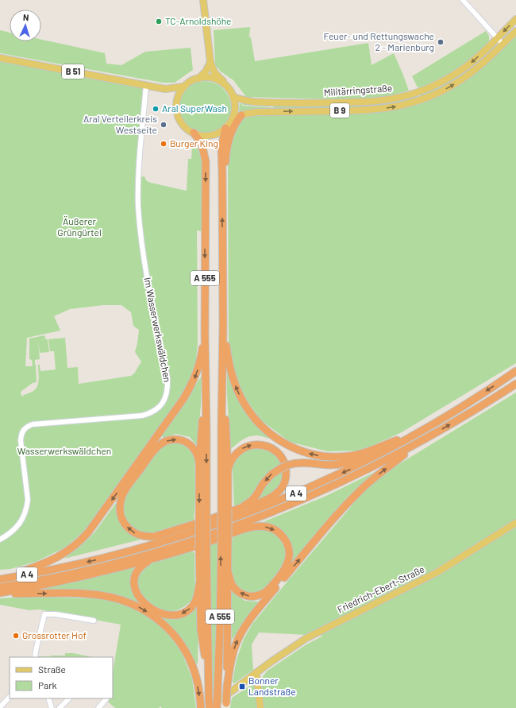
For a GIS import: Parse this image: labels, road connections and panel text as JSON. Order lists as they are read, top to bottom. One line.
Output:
{"streets":{"highway":["A 555","A 4"],"main road":["B 51","Militärringstraße","B 9","Friedrich-Ebert-Straße"],"street":["Im Wasserwerkswäldchen"]},"crossings":[["B 51","Militärringstraße"],["B 51","A 555"],["B 51","Im Wasserwerkswäldchen"],["Militärringstraße","A 555"],["A 555","Friedrich-Ebert-Straße"]],"parks":["Äußerer Grüngürtel","Wasserwerkswäldchen"],"places":{"other":["TC-Arnoldshöhe","Feuer- und Rettungswache 2 - Marienburg","Aral SuperWash","Aral Verteilerkreis Westseite","Burger King","Grossrotter Hof"],"transit":["Bonner Landstraße"]},"legend":["Straße","Park"],"north":"top"}
